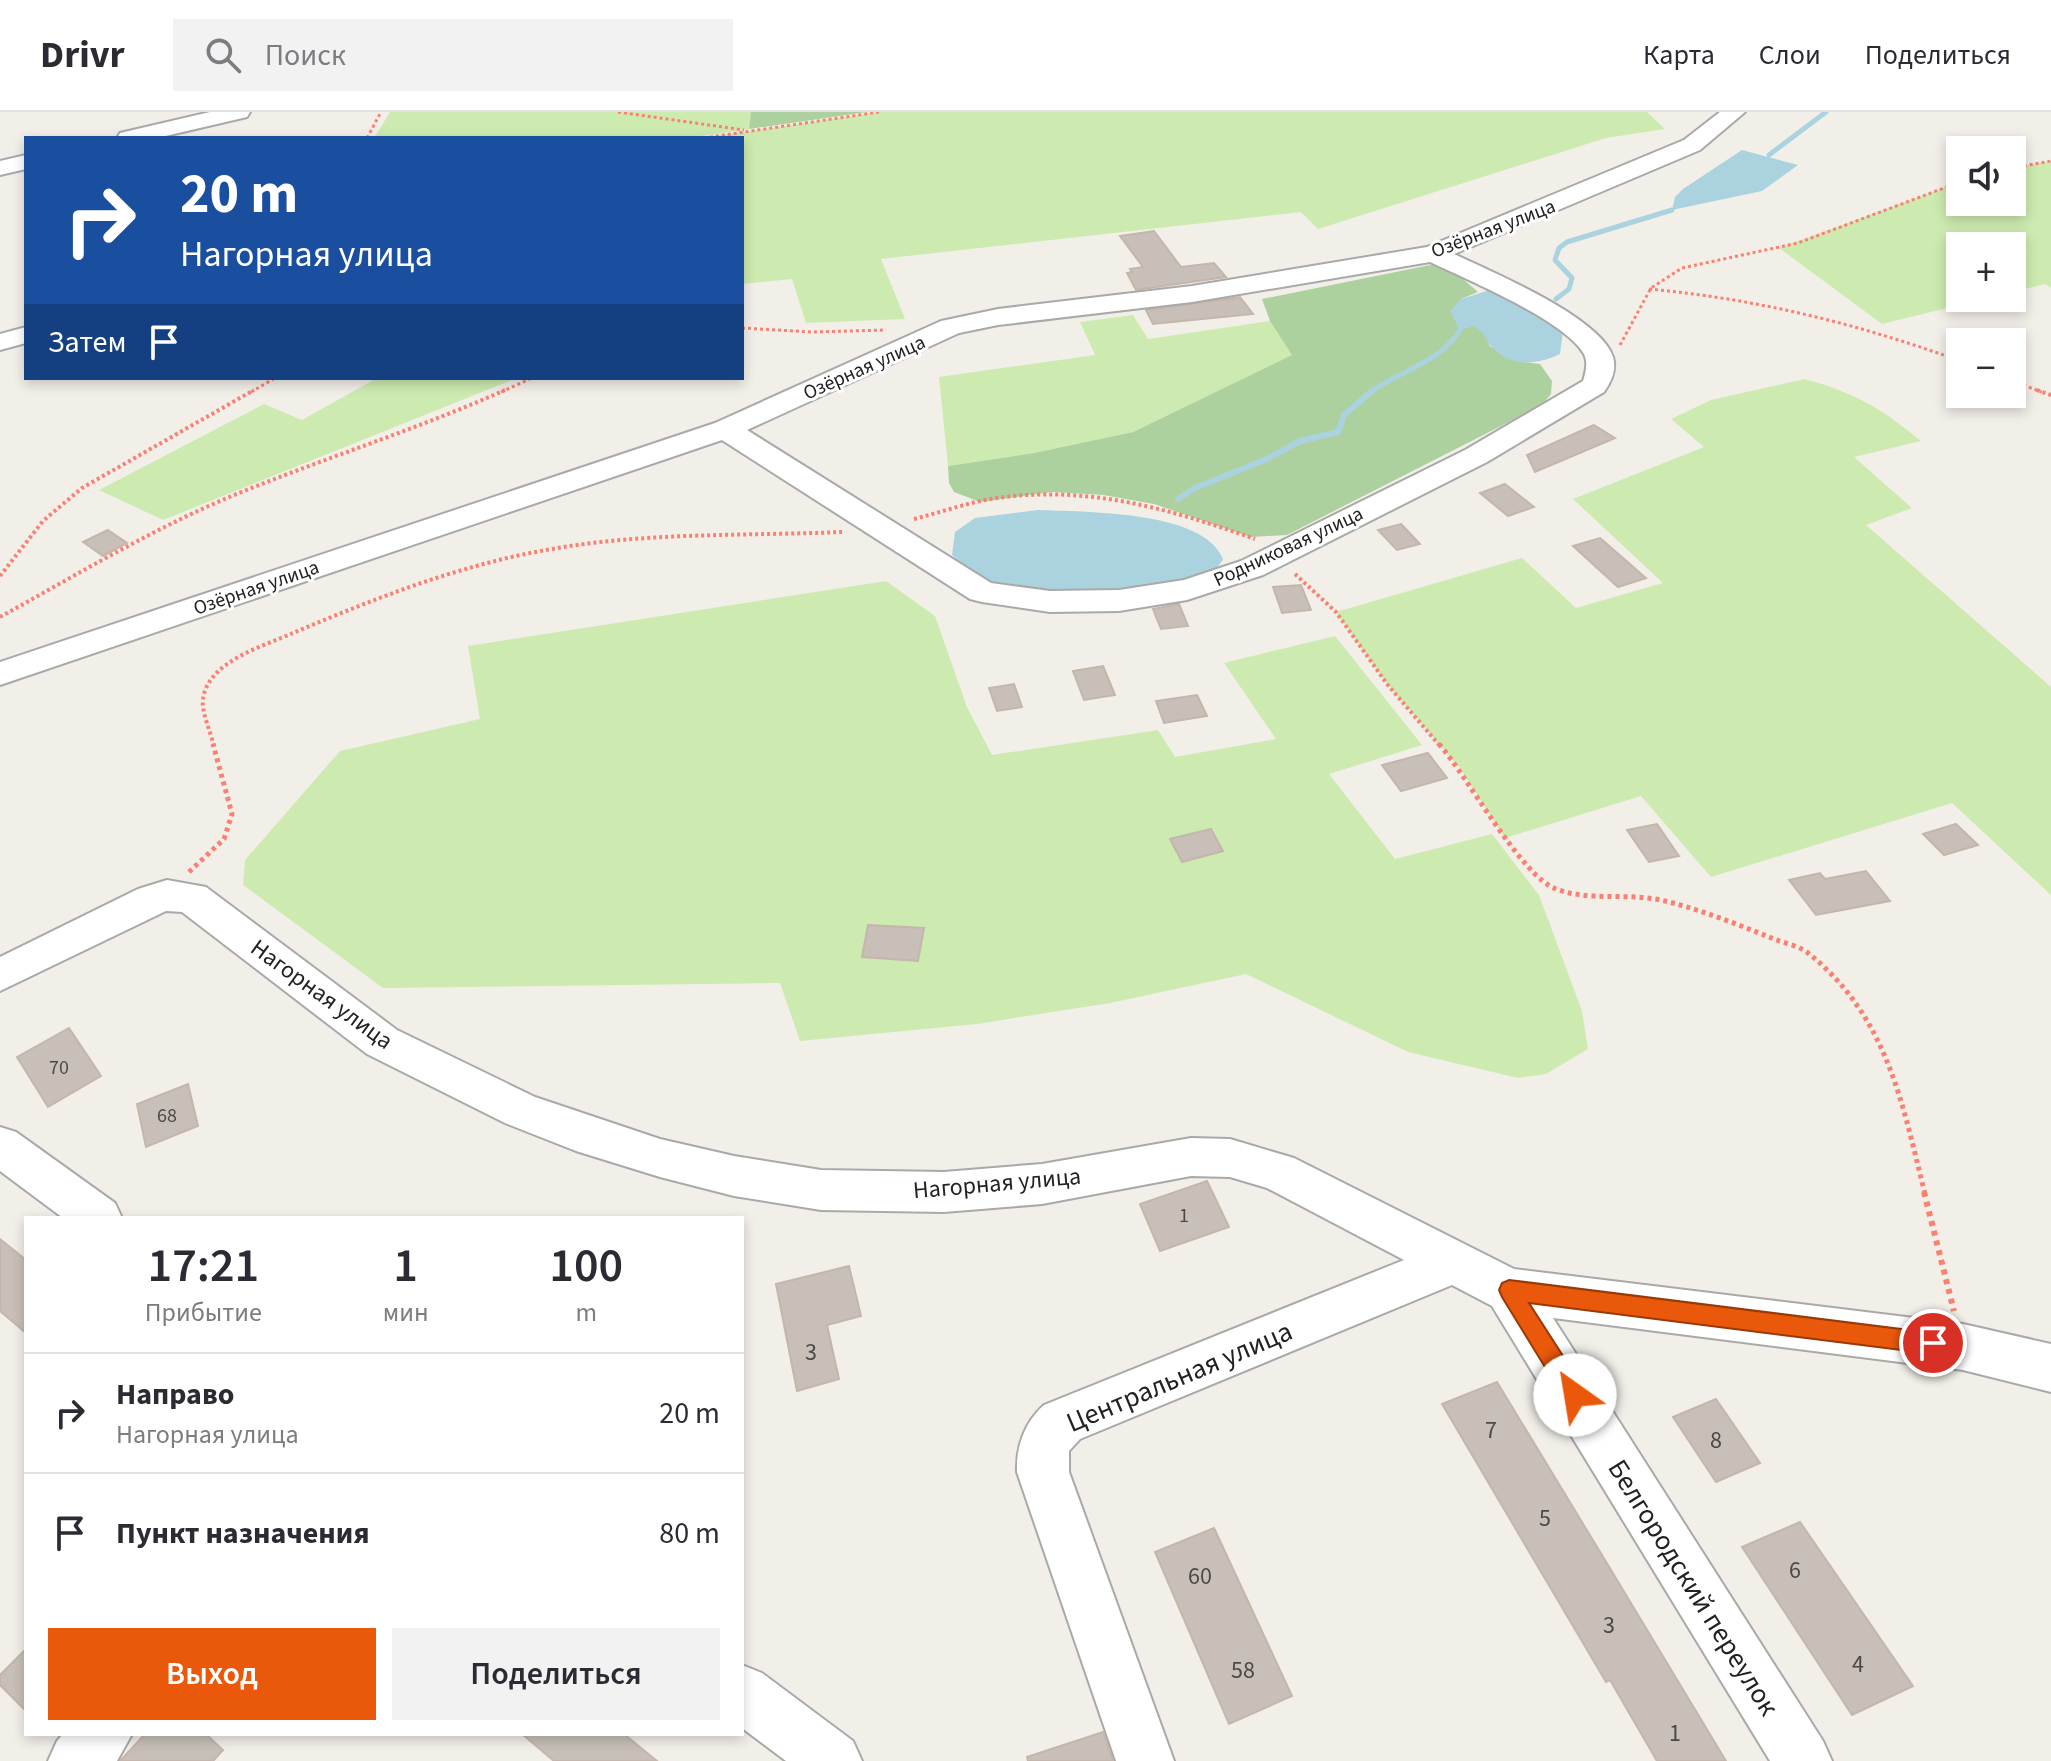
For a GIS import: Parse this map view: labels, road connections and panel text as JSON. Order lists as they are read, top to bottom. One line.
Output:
{"streets":{"street":["Озёрная улица","Родниковая улица","Нагорная улица","Центральная улица","Белгородский переулок"]},"crossings":[["Озёрная улица","Родниковая улица"],["Нагорная улица","Центральная улица"],["Нагорная улица","Белгородский переулок"]],"house_numbers":["70","68","1","3","7","8","5","6","60","3","4","58","1"],"page":{"header":"Drivr","search":"Поиск","nav":["Карта","Слои","Поделиться"],"map_buttons":["+","−"],"turn":["20 m","Нагорная улица"],"then":"Затем","eta":["17:21","Прибытие","1","мин","100","m"],"list":[{"name":"Направо","note":"Нагорная улица","value":"20 m"},{"name":"Пункт назначения","value":"80 m"}],"buttons":["Выход","Поделиться"]}}
